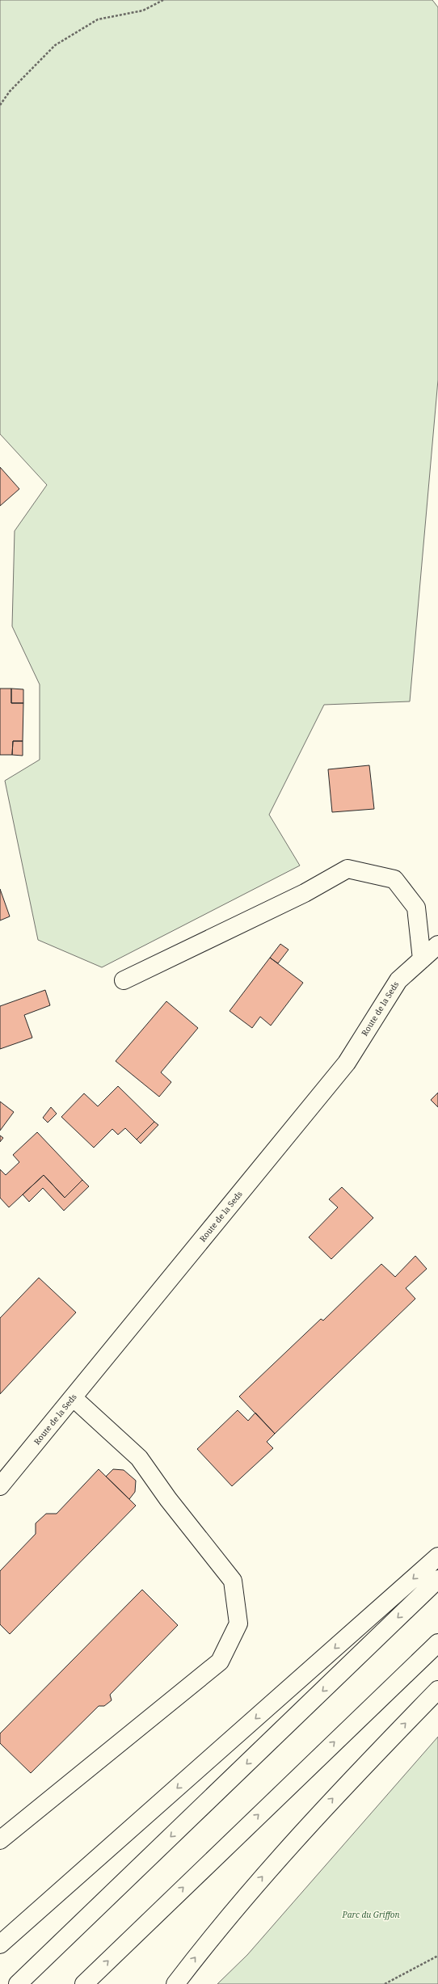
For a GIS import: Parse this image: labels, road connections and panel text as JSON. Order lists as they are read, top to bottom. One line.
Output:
{"streets":{"main road":["Route de la Seds"]},"parks":["Parc du Griffon"]}
